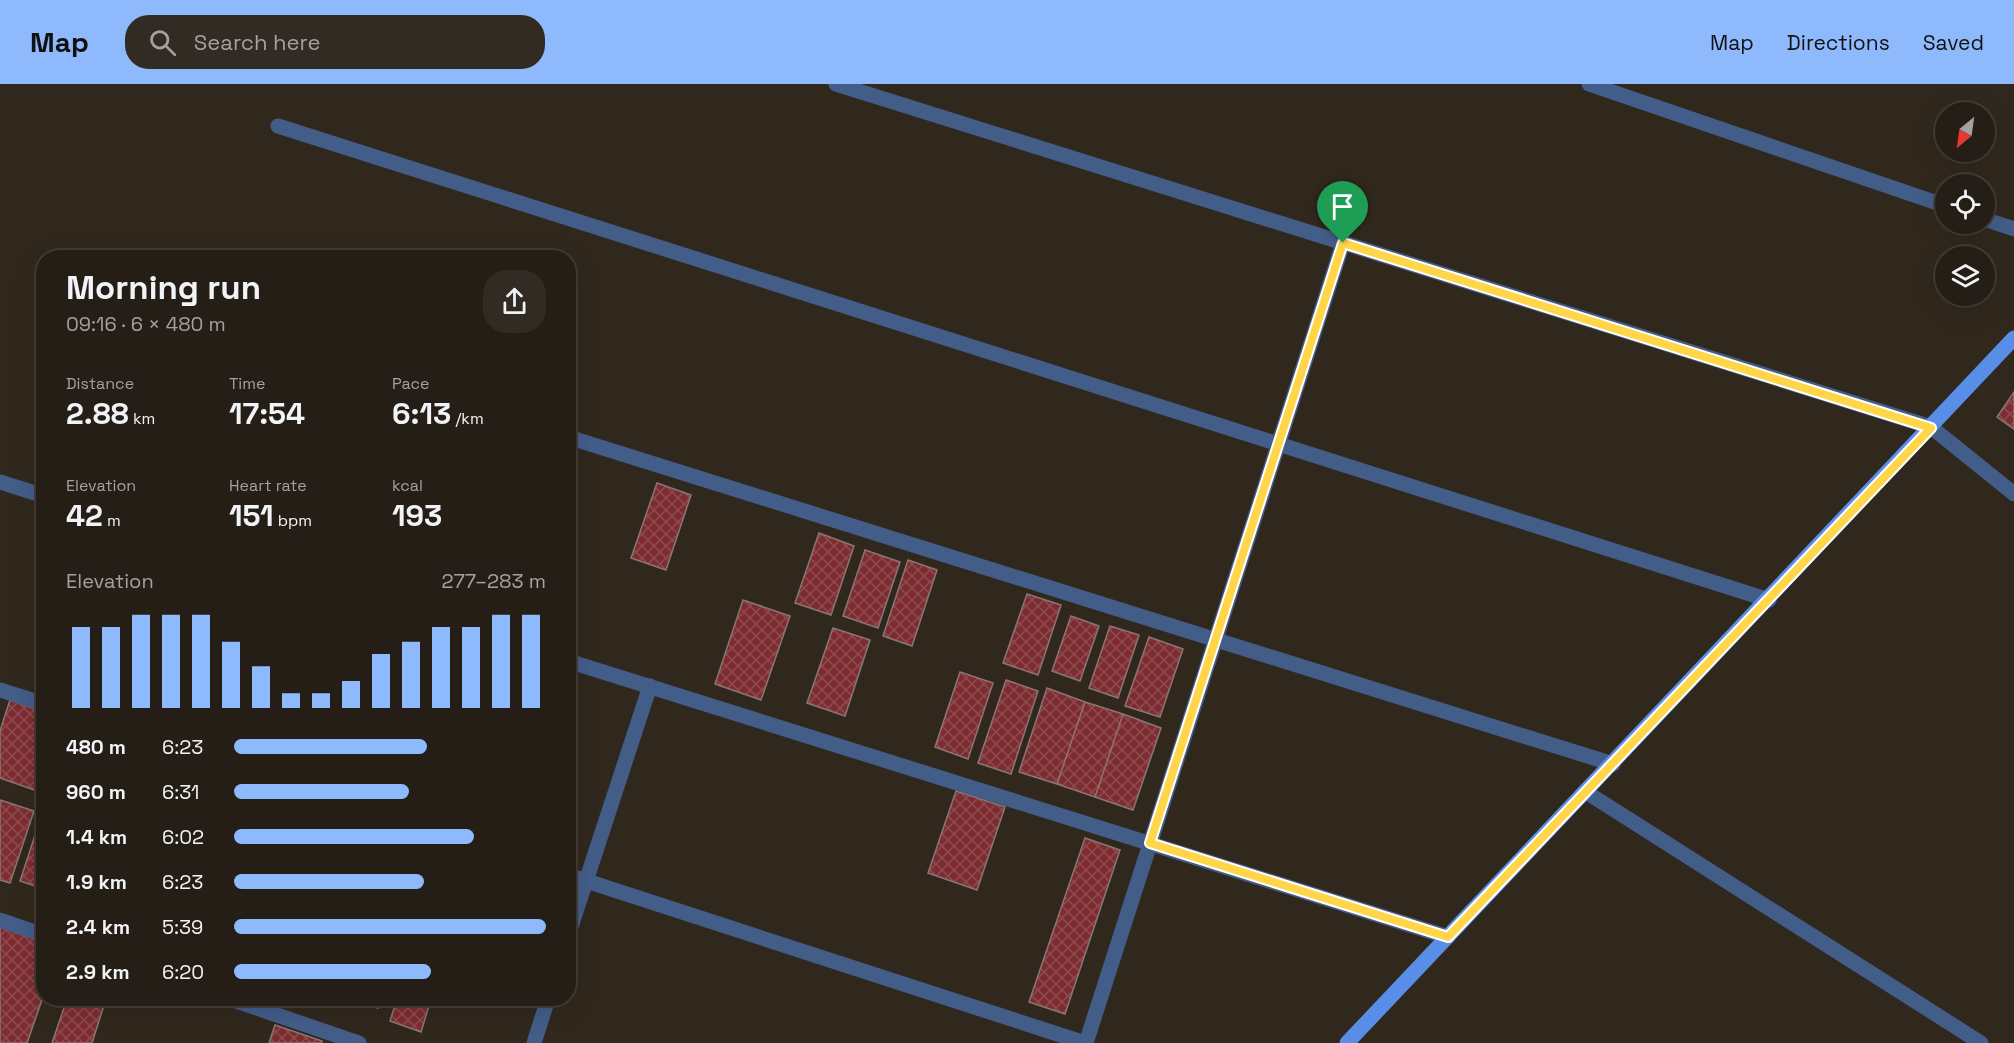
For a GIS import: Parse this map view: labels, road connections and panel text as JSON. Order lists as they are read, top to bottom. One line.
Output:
{"north":"bottom left","page":{"header":"Map","search":"Search here","nav":["Map","Directions","Saved"],"heading":["Morning run","09:16 · 6 × 480 m"],"stats":[["Distance","2.88 km"],["Time","17:54"],["Pace","6:13 /km"],["Elevation","42 m"],["Heart rate","151 bpm"],["kcal","193"]],"chart":["Elevation","277–283 m"],"list":[{"name":"480 m","note":"6:23"},{"name":"960 m","note":"6:31"},{"name":"1.4 km","note":"6:02"},{"name":"1.9 km","note":"6:23"},{"name":"2.4 km","note":"5:39"},{"name":"2.9 km","note":"6:20"}]}}
